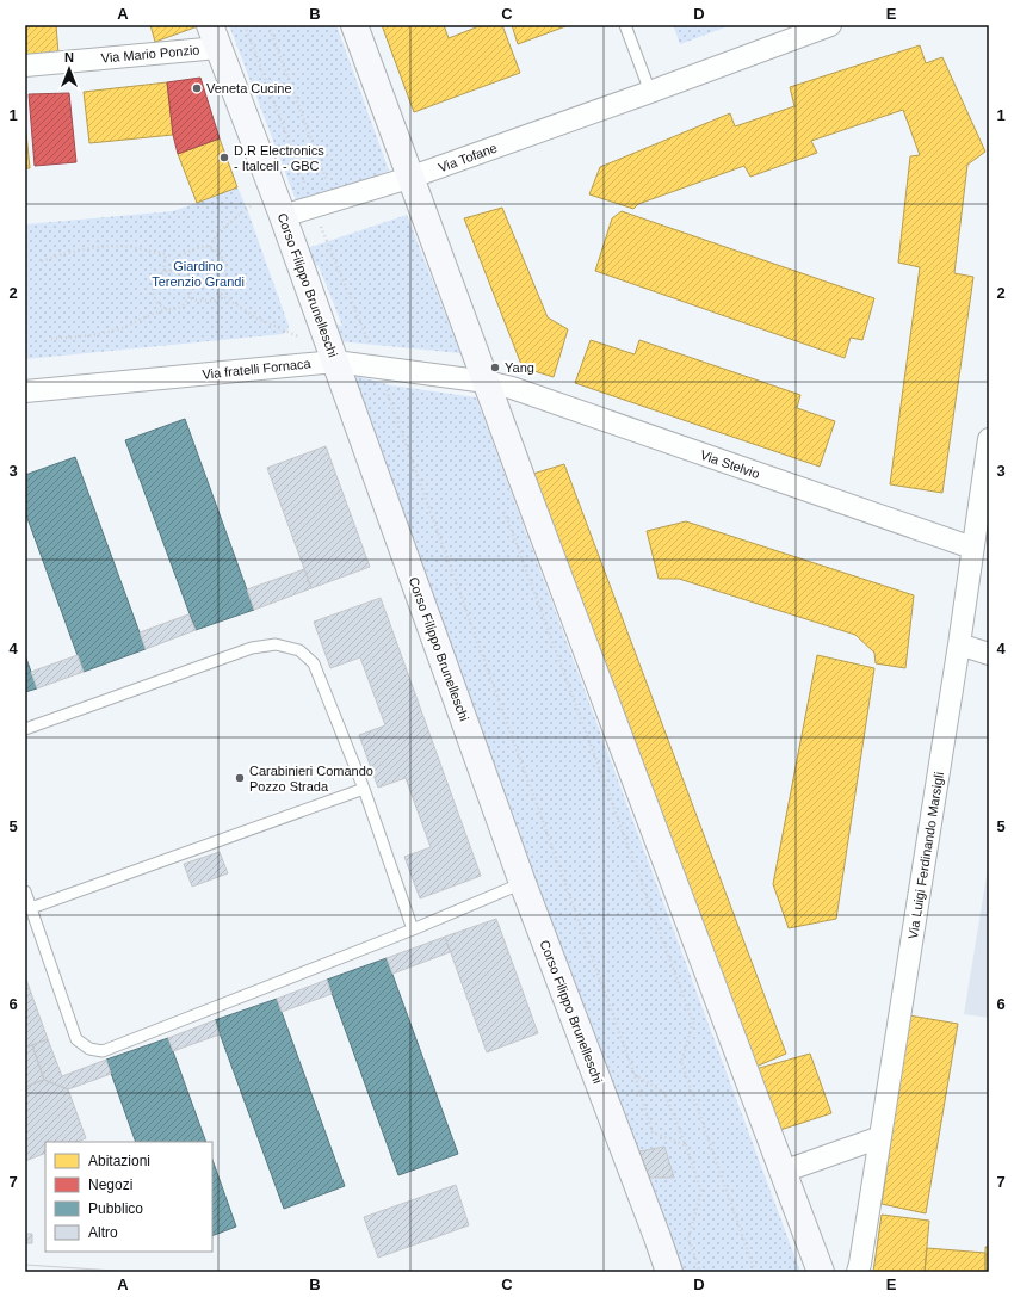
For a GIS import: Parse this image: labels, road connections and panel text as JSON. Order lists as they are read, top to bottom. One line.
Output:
{"streets":{"street":["Via Mario Ponzio","Via Tofane","Corso Filippo Brunelleschi","Via fratelli Fornaca","Via Stelvio","Via Luigi Ferdinando Marsigli"]},"crossings":[["Via Mario Ponzio","Corso Filippo Brunelleschi"],["Via Tofane","Corso Filippo Brunelleschi"],["Corso Filippo Brunelleschi","Via fratelli Fornaca"],["Via fratelli Fornaca","Via Stelvio"],["Via Stelvio","Via Luigi Ferdinando Marsigli"]],"parks":["Giardino Terenzio Grandi"],"places":["Veneta Cucine","D.R Electronics - Italcell - GBC","Yang","Carabinieri Comando Pozzo Strada"],"legend":["Abitazioni","Negozi","Pubblico","Altro"],"north":"top","grid":{"columns":["A","B","C","D","E"],"rows":["1","2","3","4","5","6","7"]}}
